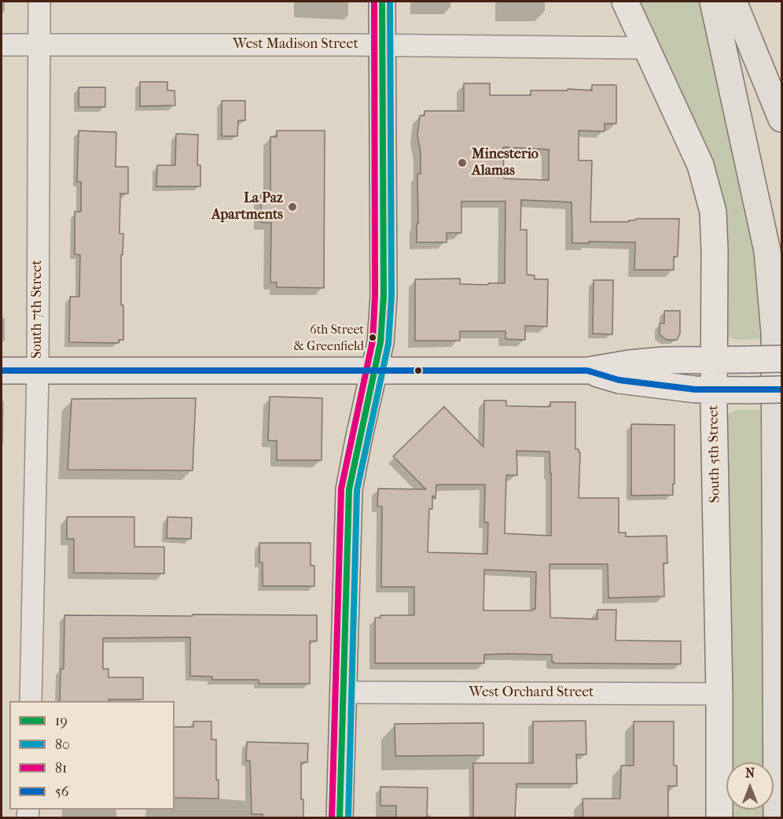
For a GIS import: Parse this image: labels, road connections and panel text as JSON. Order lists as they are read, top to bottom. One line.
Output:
{"streets":{"main road":["South 5th Street"],"street":["West Madison Street","South 7th Street","West Orchard Street"]},"crossings":[["West Madison Street","South 7th Street"],["West Madison Street","South 5th Street"],["South 5th Street","West Orchard Street"]],"places":["Minesterio Alamas","La Paz Apartments","6th Street & Greenfield"],"lines":["transit line 19","transit line 80","transit line 81","transit line 56"],"legend":["19","80","81","56"],"north":"top"}
